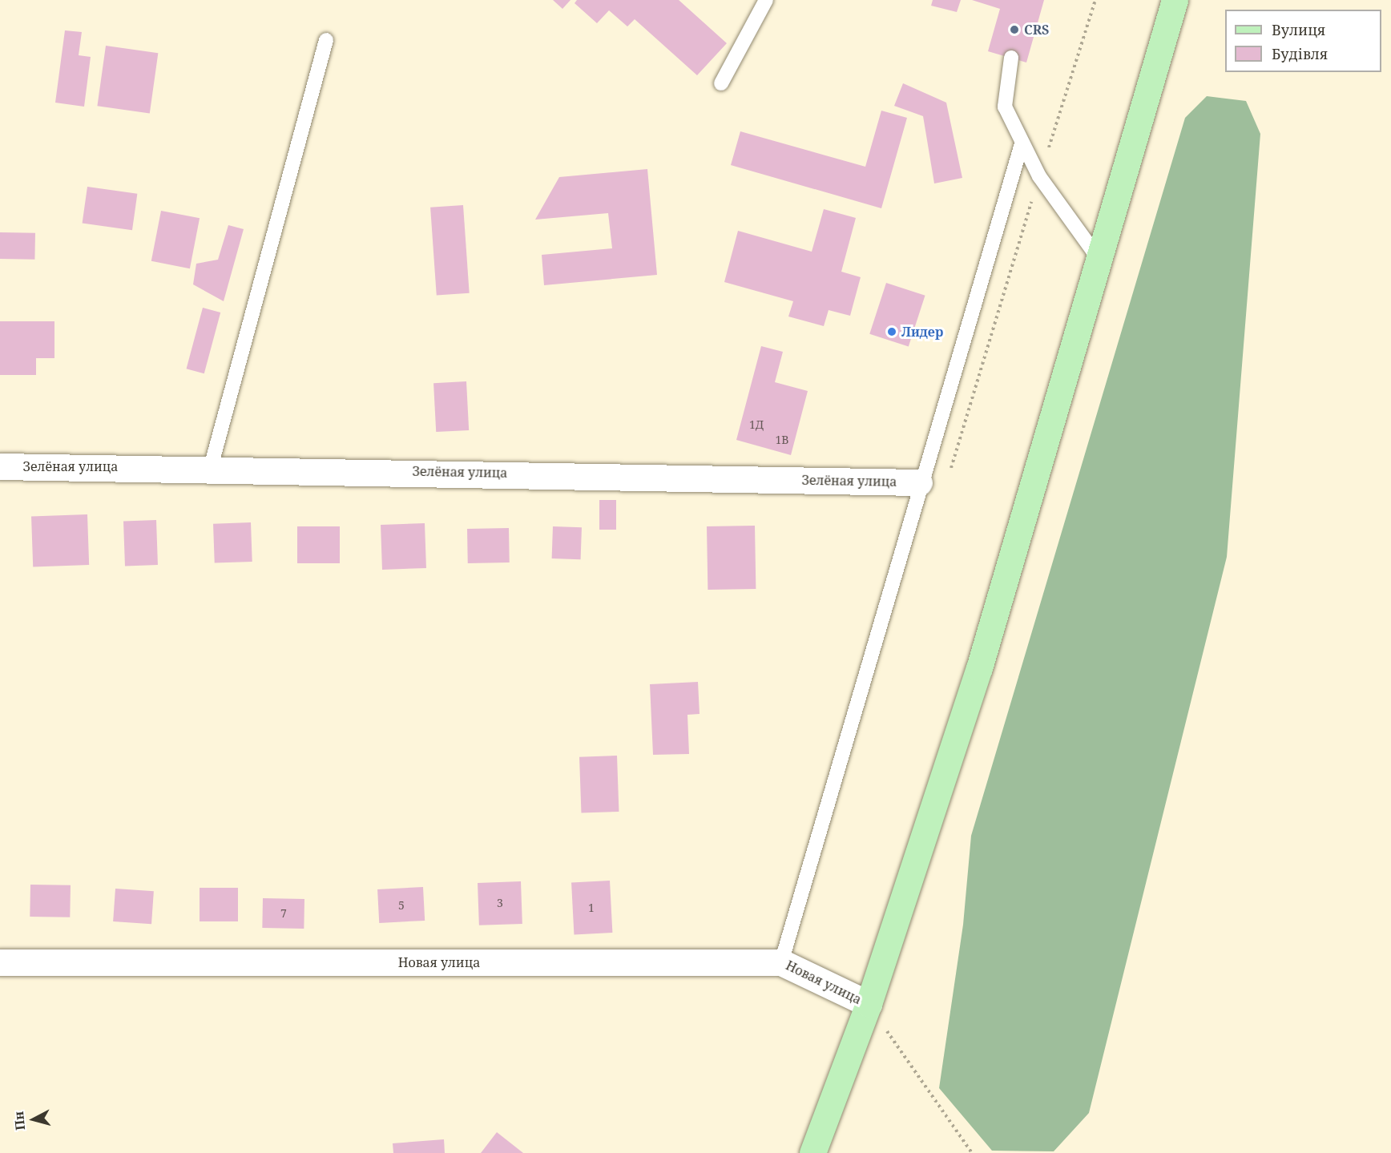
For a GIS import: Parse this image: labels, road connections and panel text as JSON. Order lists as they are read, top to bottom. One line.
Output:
{"streets":{"street":["Зелёная улица","Новая улица"]},"places":["CRS","Лидер"],"house_numbers":["1Д","1В","3","5","1","7"],"legend":["Вулиця","Будівля"],"north":"left"}
